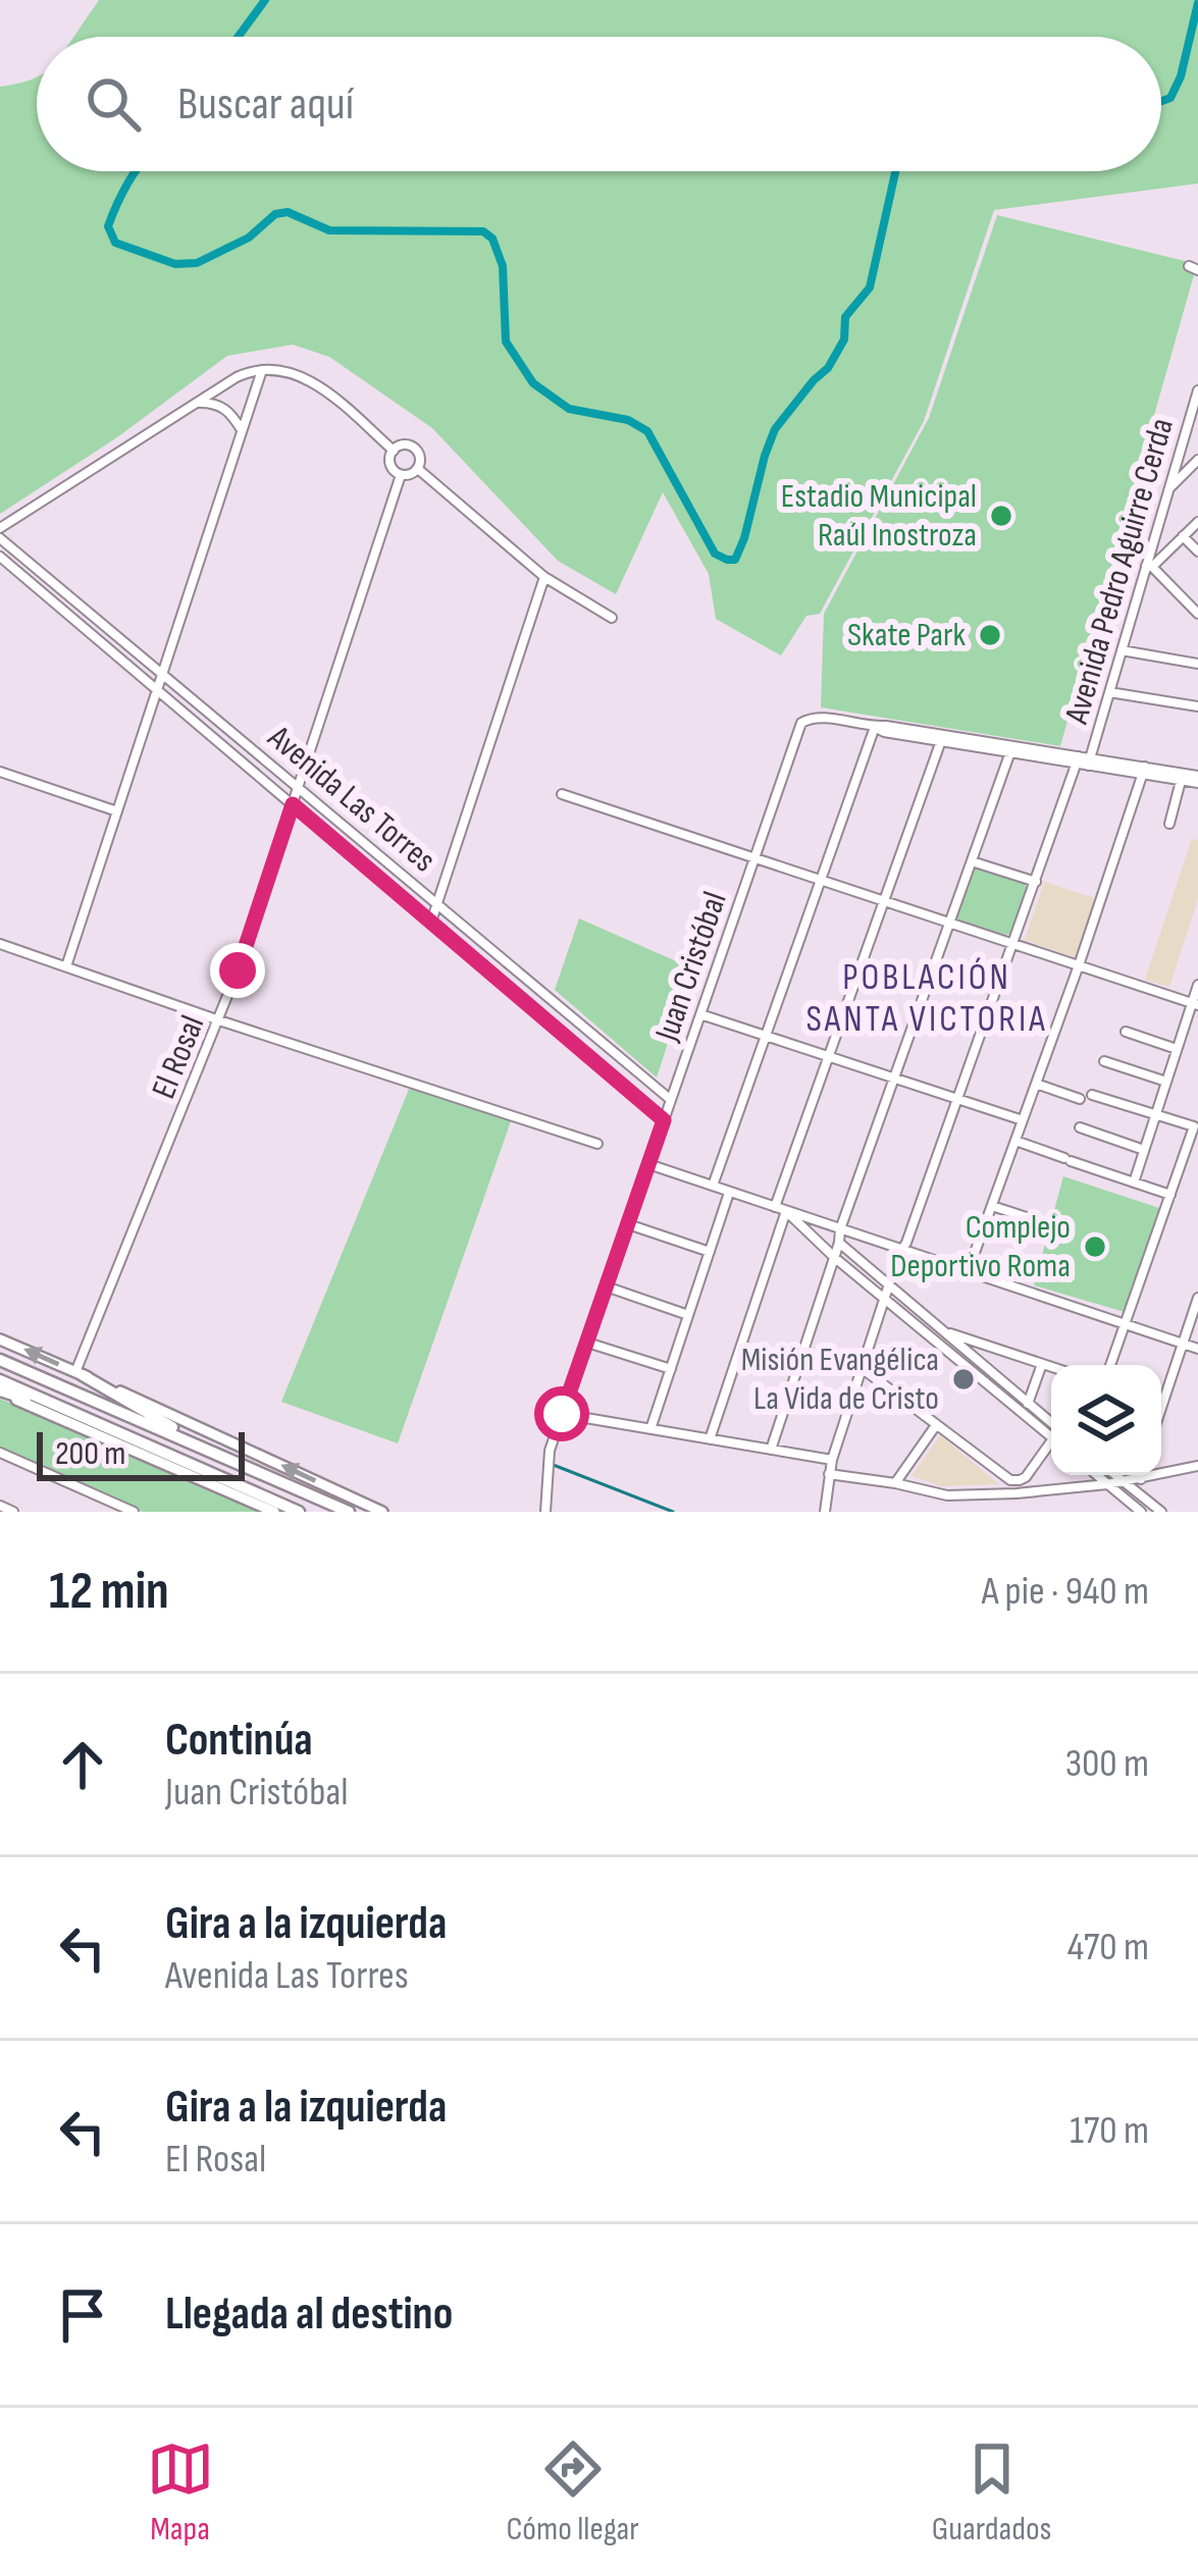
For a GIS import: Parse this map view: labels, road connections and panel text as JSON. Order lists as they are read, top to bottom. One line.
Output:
{"streets":{"street":["Avenida Pedro Aguirre Cerda","Avenida Las Torres","Juan Cristóbal","El Rosal"]},"crossings":[["Avenida Las Torres","Juan Cristóbal"],["Avenida Las Torres","El Rosal"]],"districts":["POBLACIÓN SANTA VICTORIA"],"places":["Estadio Municipal Raúl Inostroza","Skate Park","Complejo Deportivo Roma","Misión Evangélica La Vida de Cristo"],"scale_bar":"200 m","page":{"search":"Buscar aquí","scale":"200 m","heading":["12 min","A pie · 940 m"],"list":[["Continúa","Juan Cristóbal","300 m"],["Gira a la izquierda","Avenida Las Torres","470 m"],["Gira a la izquierda","El Rosal","170 m"],"Llegada al destino"],"nav":["Mapa","Cómo llegar","Guardados"]}}
